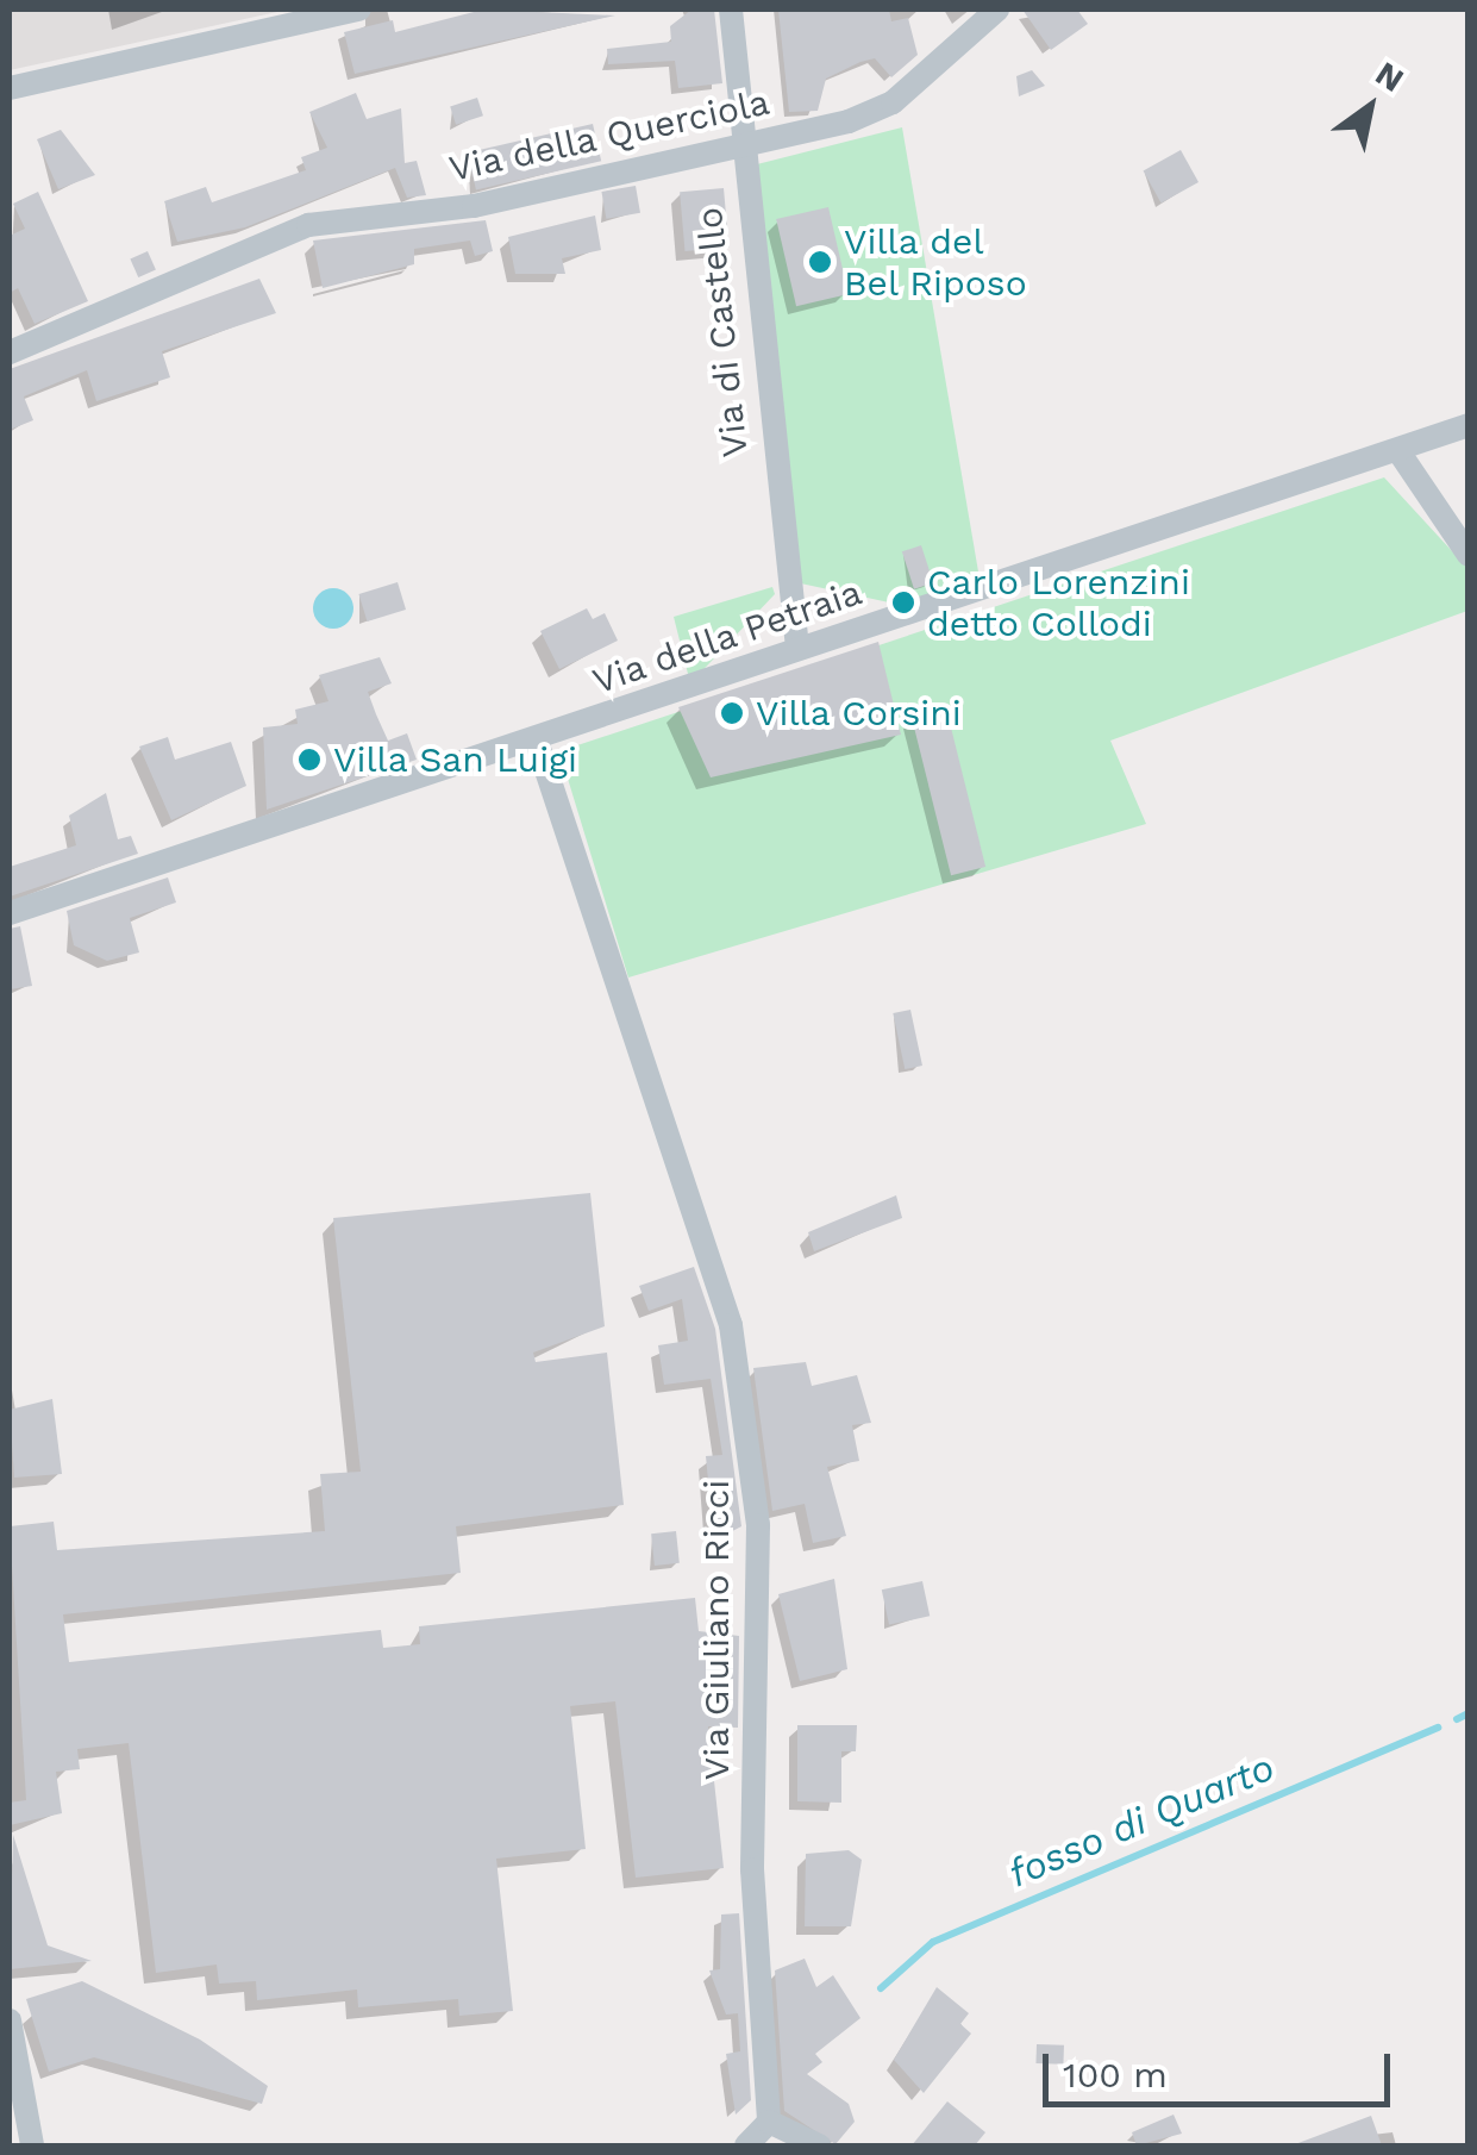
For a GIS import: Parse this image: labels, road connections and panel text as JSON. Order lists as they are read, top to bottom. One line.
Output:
{"streets":{"street":["Via della Querciola","Via di Castello","Via della Petraia","Via Giuliano Ricci"]},"crossings":[["Via della Querciola","Via di Castello"],["Via di Castello","Via della Petraia"],["Via della Petraia","Via Giuliano Ricci"]],"water":["fosso di Quarto"],"places":["Villa del Bel Riposo","Carlo Lorenzini detto Collodi","Villa Corsini","Villa San Luigi"],"scale_bar":"100 m","north":"top right"}
